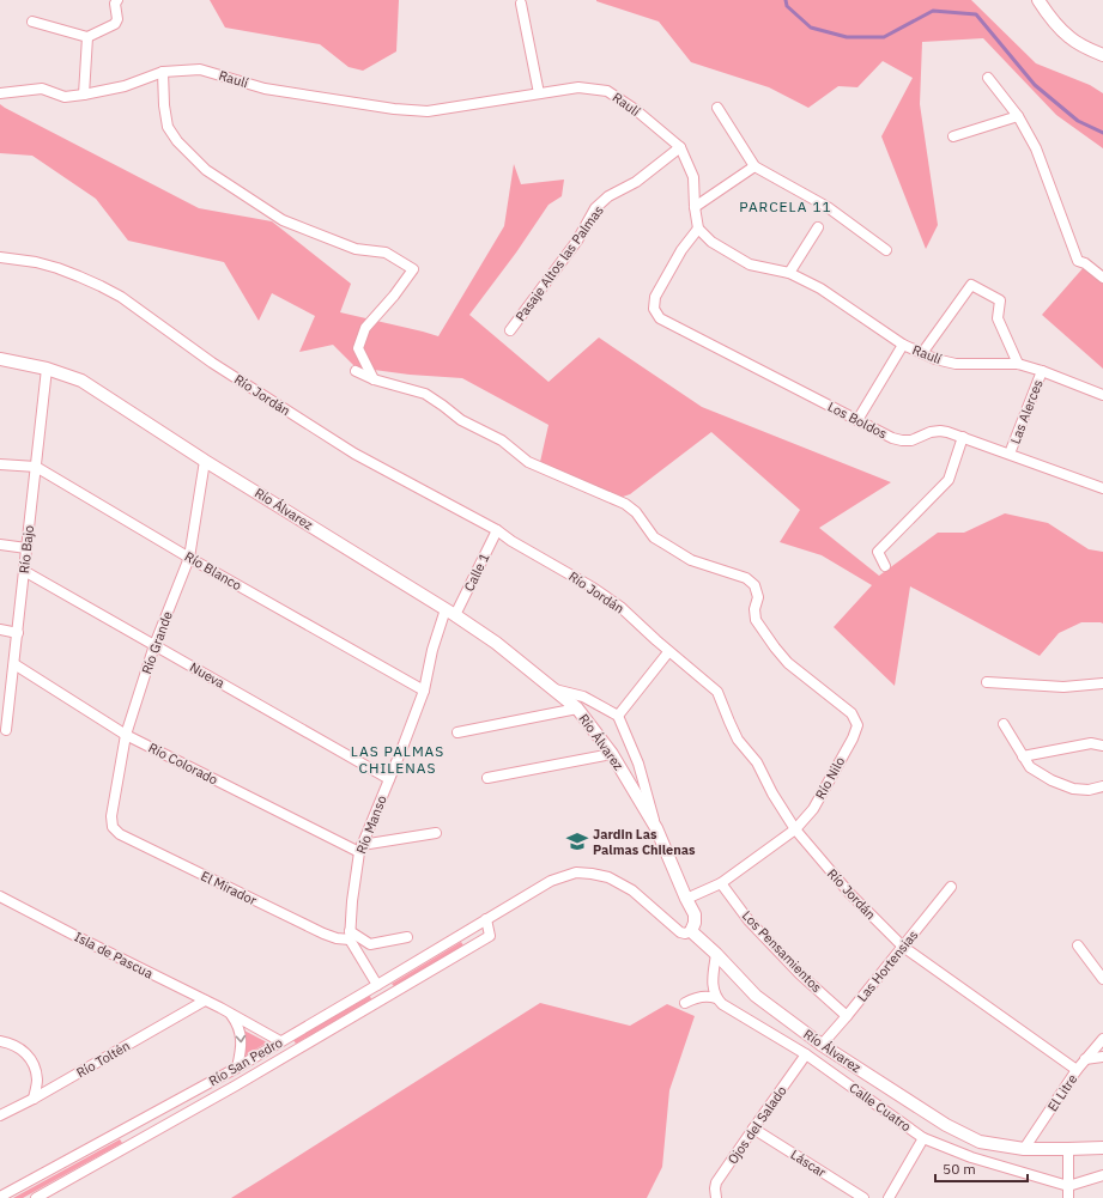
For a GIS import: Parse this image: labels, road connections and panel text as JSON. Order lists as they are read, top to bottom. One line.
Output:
{"streets":{"street":["Raulí","Pasaje Altos las Palmas","Río Jordán","Las Alerces","Los Boldos","Río Álvarez","Río Bajo","Río Blanco","Calle 1","Río Grande","Nueva","Río Colorado","Río Nilo","Río Manso","El Mirador","Los Pensamientos","Isla de Pascua","Las Hortensias","Río Toltén","Río San Pedro","El Litre","Calle Cuatro","Ojos del Salado","Láscar"]},"crossings":[["Raulí","Pasaje Altos las Palmas"],["Raulí","Las Alerces"],["Raulí","Los Boldos"],["Río Jordán","Calle 1"],["Río Jordán","Río Nilo"],["Río Jordán","Las Hortensias"],["Río Jordán","El Litre"],["Las Alerces","Los Boldos"],["Río Álvarez","Río Bajo"],["Río Álvarez","Calle 1"],["Río Álvarez","Río Grande"],["Río Álvarez","Río Nilo"],["Río Álvarez","Río Manso"],["Río Álvarez","Las Hortensias"],["Río Álvarez","Río San Pedro"],["Río Álvarez","El Litre"],["Río Bajo","Río Blanco"],["Río Bajo","Nueva"],["Río Bajo","Río Colorado"],["Río Blanco","Río Grande"],["Río Blanco","Río Manso"],["Calle 1","Río Manso"],["Río Grande","Nueva"],["Río Grande","Río Colorado"],["Río Grande","El Mirador"],["Nueva","Río Manso"],["Río Colorado","Río Manso"],["Río Nilo","Los Pensamientos"],["Río Manso","El Mirador"],["Los Pensamientos","Las Hortensias"],["Isla de Pascua","Río Toltén"],["Isla de Pascua","Río San Pedro"],["Calle Cuatro","Ojos del Salado"],["Ojos del Salado","Láscar"]],"districts":["PARCELA 11","LAS PALMAS CHILENAS"],"places":{"school or university":["Jardin Las Palmas Chilenas"]},"scale_bar":"50 m"}
